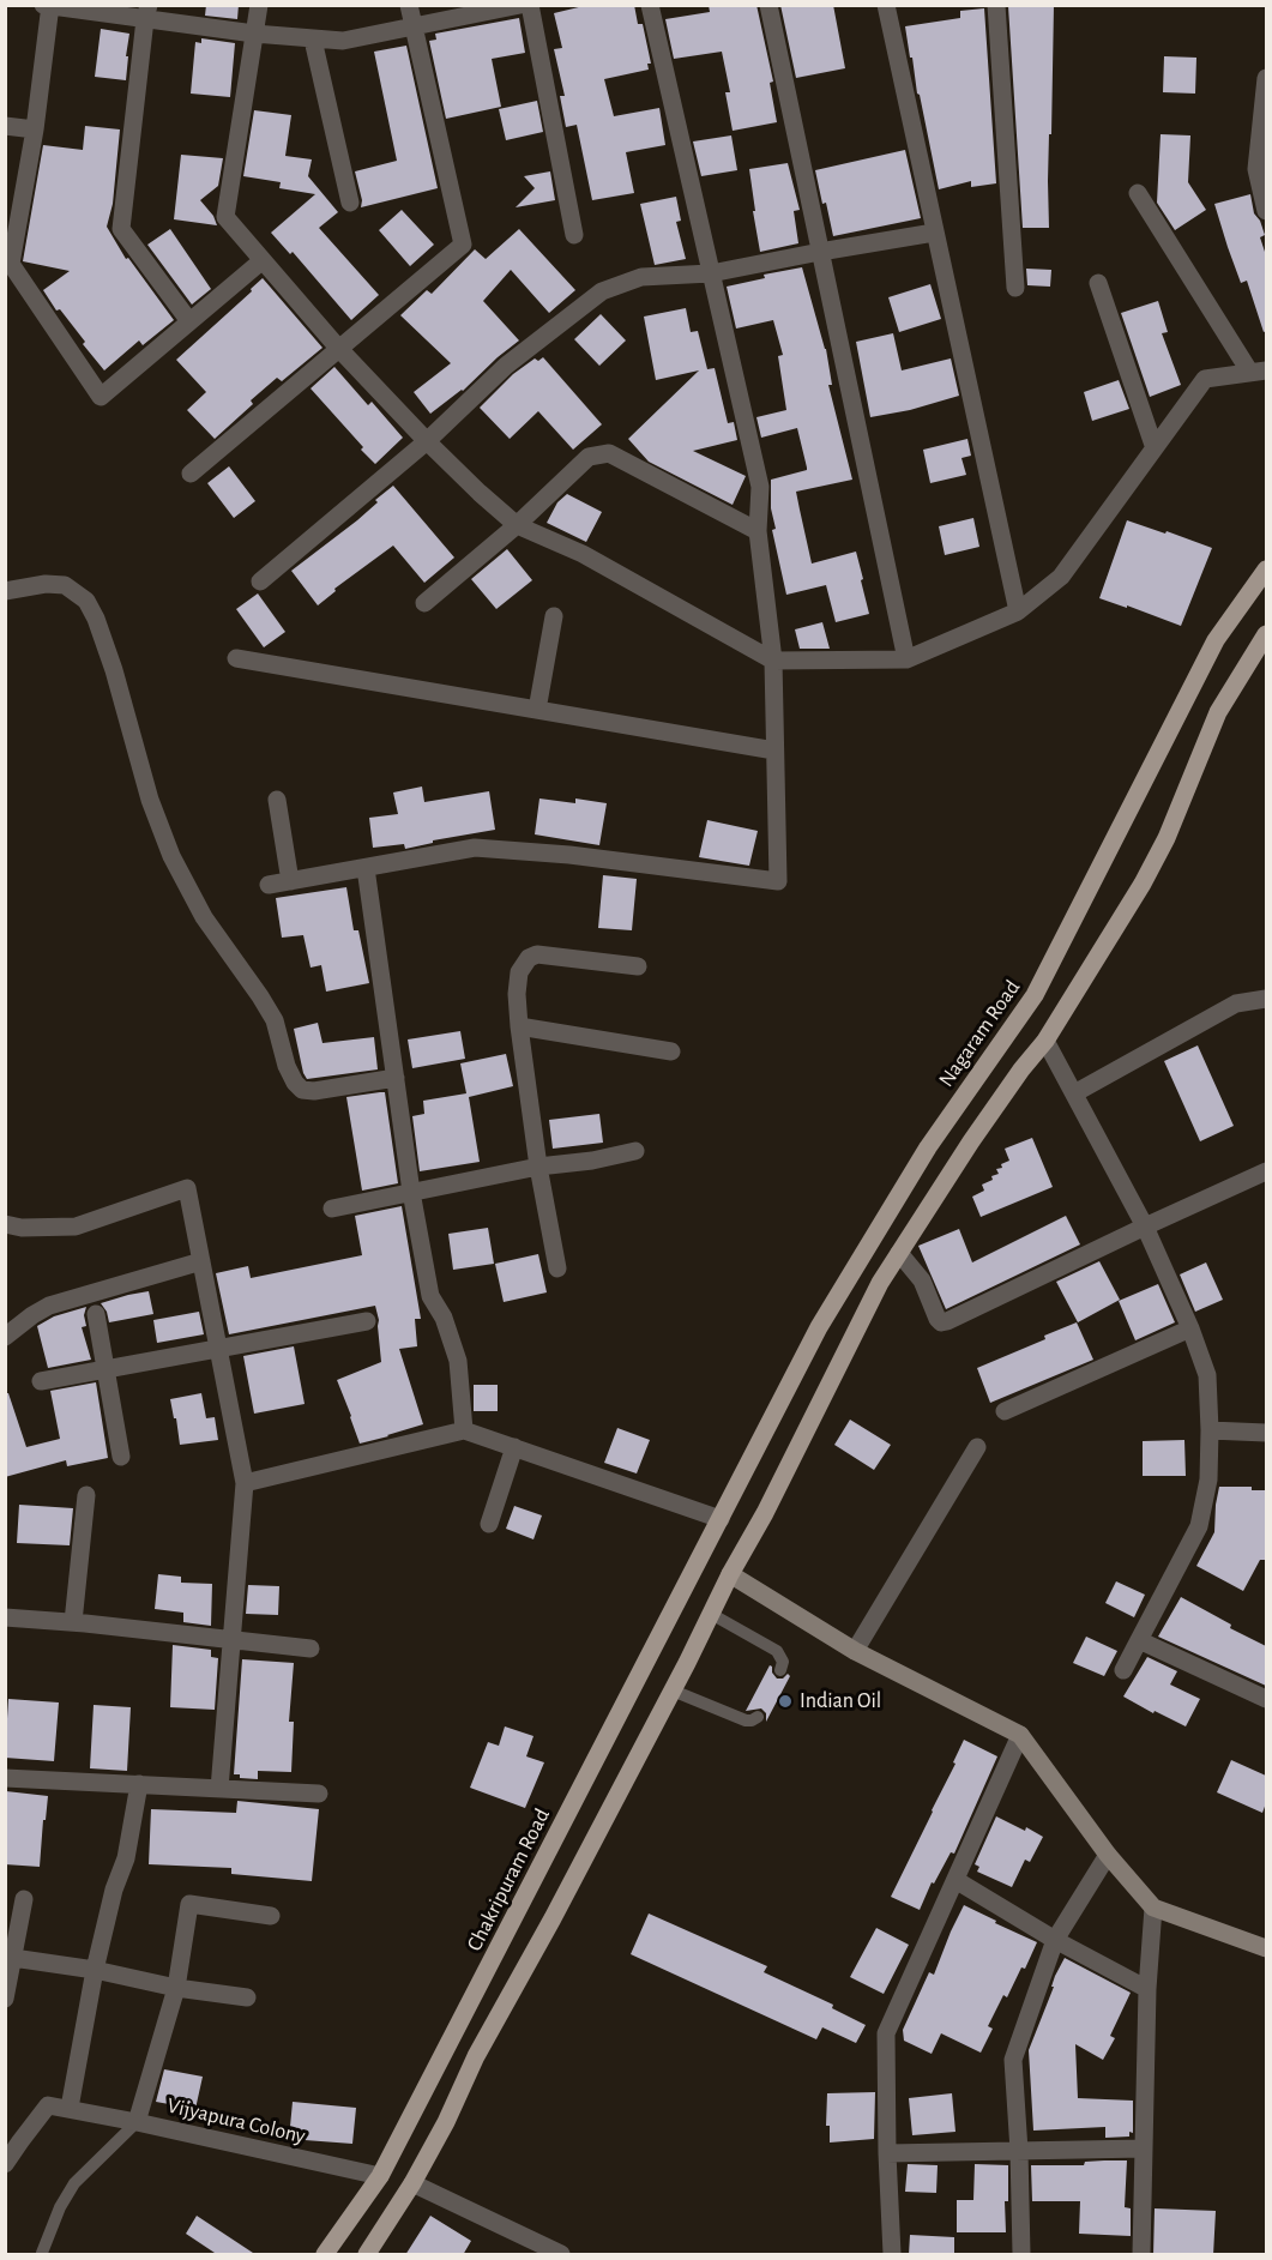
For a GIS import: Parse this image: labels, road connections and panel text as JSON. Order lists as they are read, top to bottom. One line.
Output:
{"streets":{"main road":["Nagaram Road","Chakripuram Road"],"street":["Vijyapura Colony"]},"crossings":[["Nagaram Road","Chakripuram Road"],["Chakripuram Road","Vijyapura Colony"]],"places":["Indian Oil"]}
